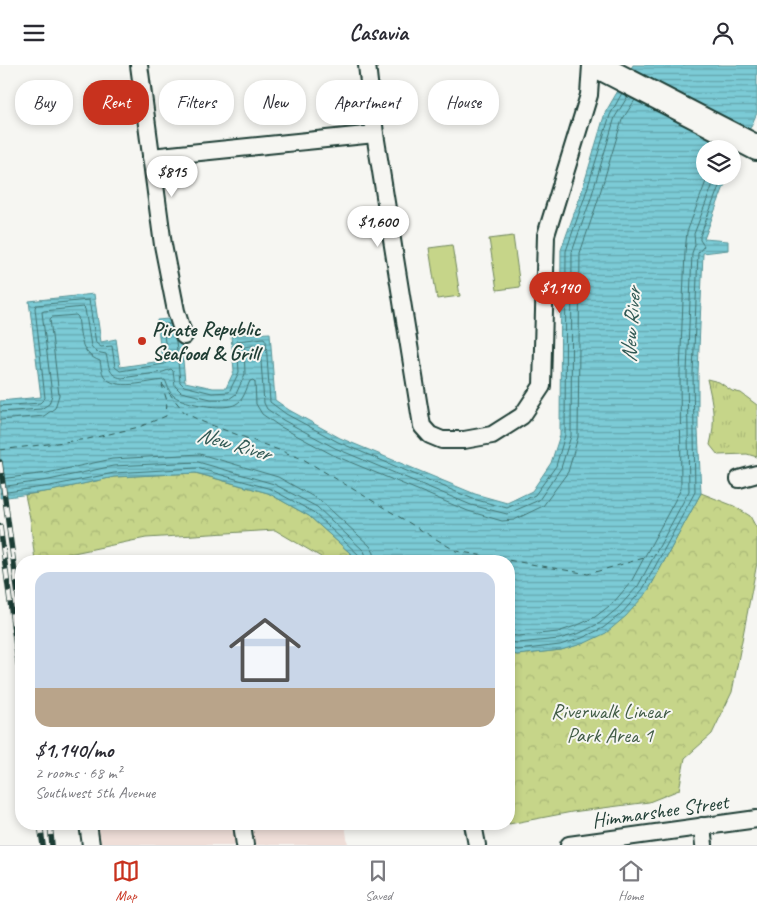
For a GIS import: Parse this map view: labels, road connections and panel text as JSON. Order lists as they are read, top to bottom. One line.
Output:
{"streets":{"street":["Himmarshee Street"]},"water":["New River"],"parks":["Riverwalk Linear Park Area 1"],"places":["Pirate Republic Seafood & Grill"],"page":{"header":"Casavia","chip":["Buy","Rent","Filters","New","Apartment","House"],"price":["$815","$1,600","$1,140"],"list":[{"name":"$1,140/mo","note":"2 rooms · 68 m² · Southwest 5th Avenue"}],"tabs":["Map","Saved","Home"]}}
